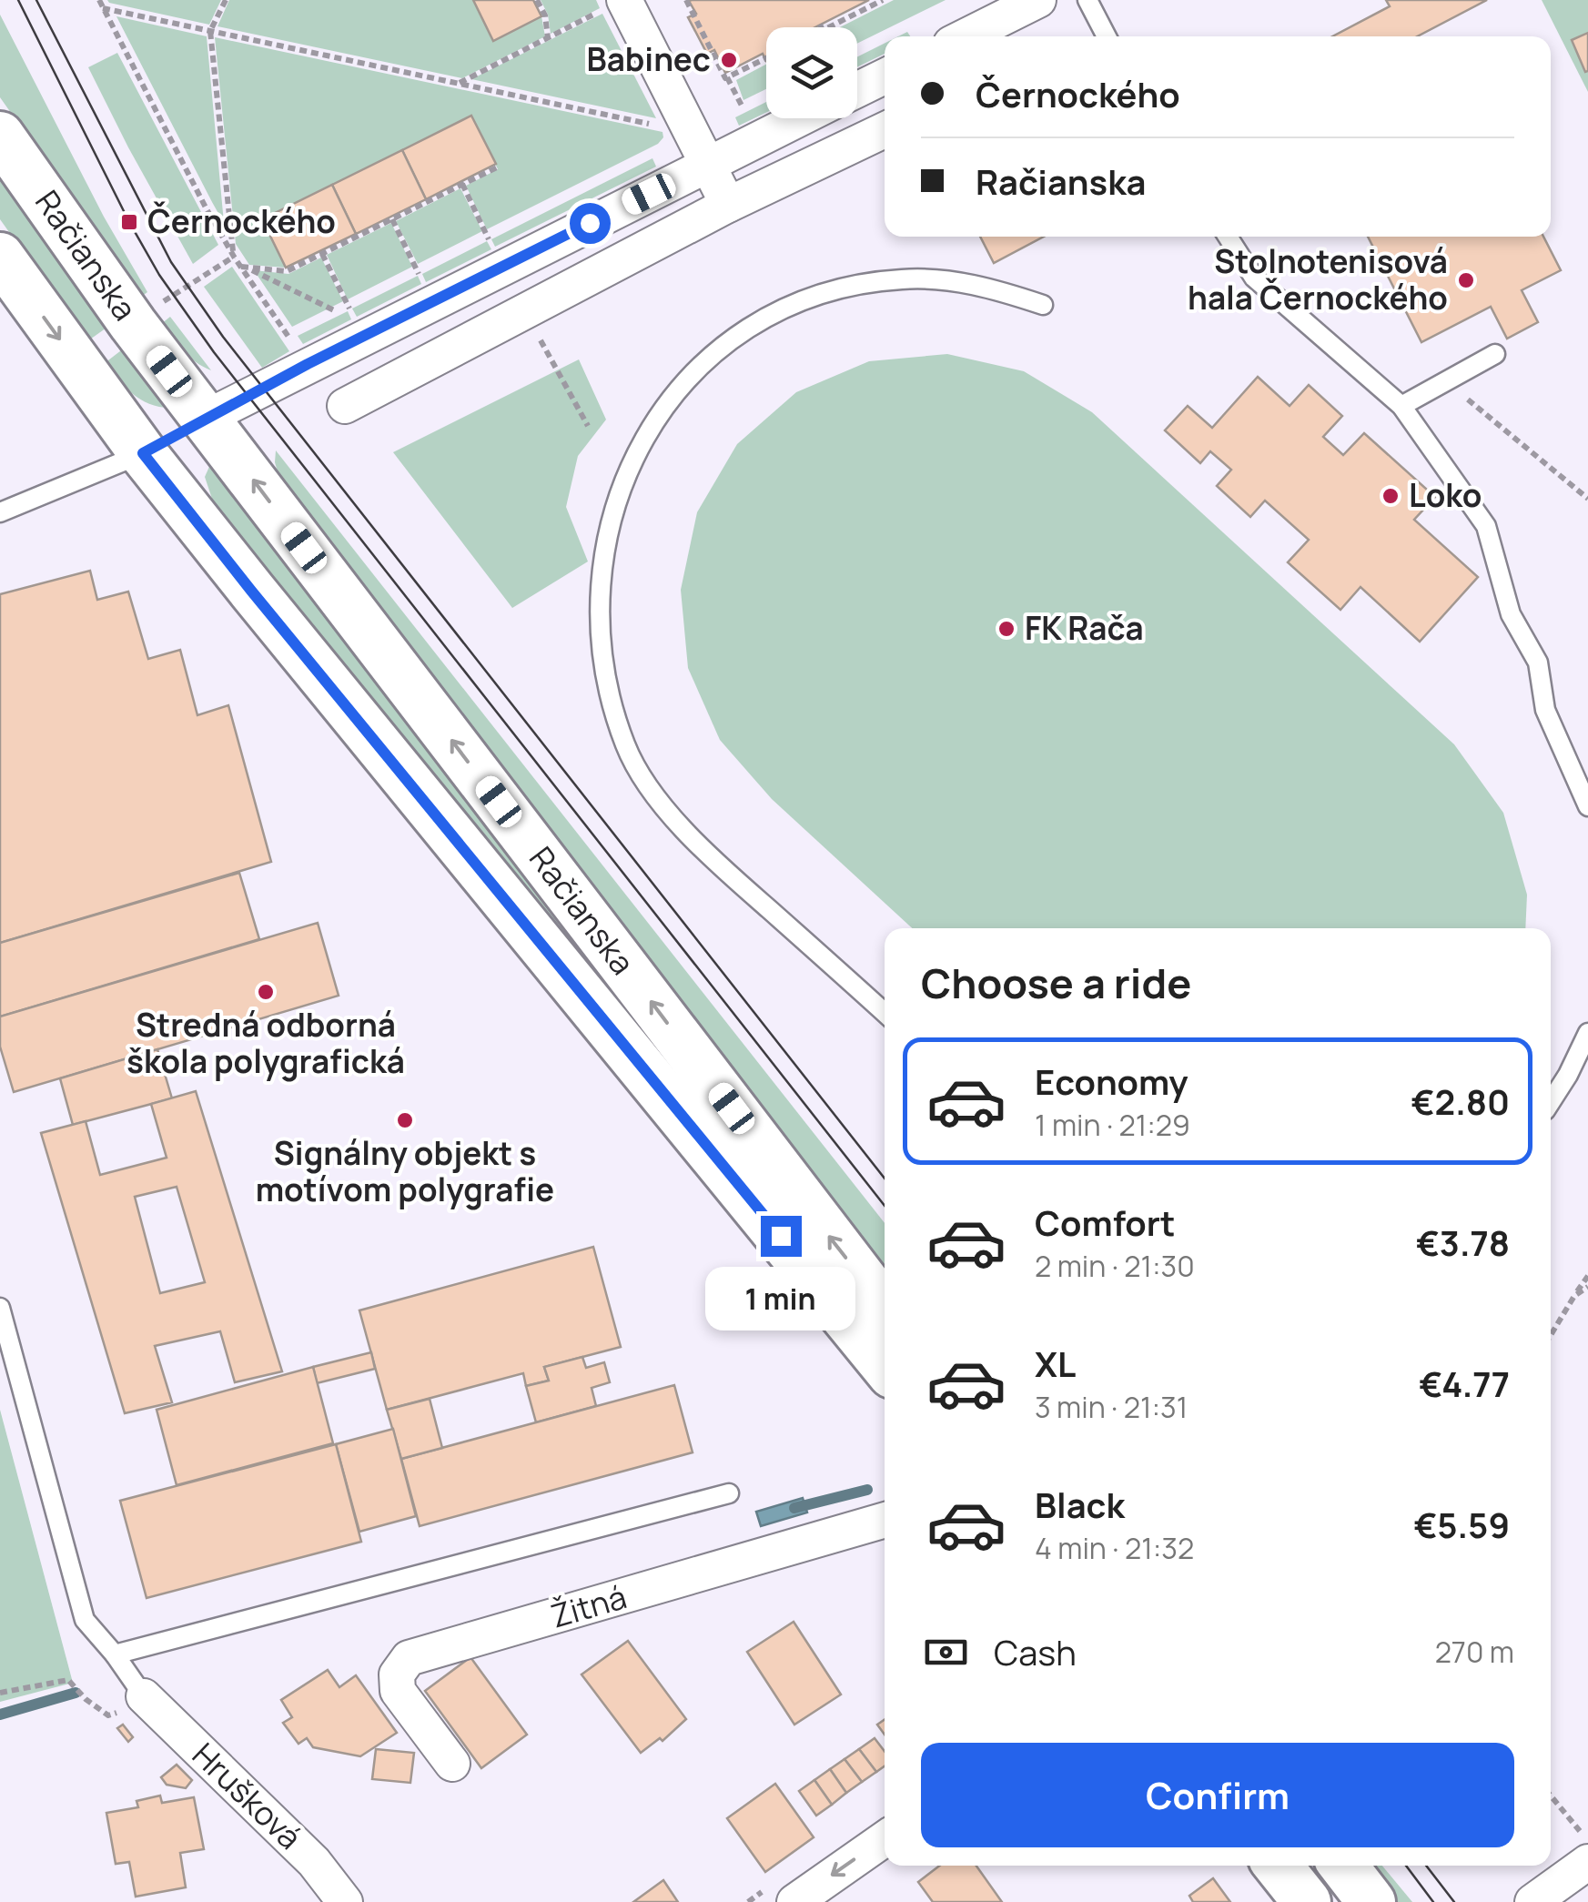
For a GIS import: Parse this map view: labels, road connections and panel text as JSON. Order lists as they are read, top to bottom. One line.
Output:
{"streets":{"main road":["Račianska"],"street":["Žitná","Hrušková"]},"places":{"other":["Babinec","Stolnotenisová hala Černockého","Loko","FK Rača","Stredná odborná škola polygrafická","Signálny objekt s motívom polygrafie"],"transit":["Černockého"]},"page":{"banner":["Černockého","Račianska"],"heading":"Choose a ride","list":[{"name":"Economy","note":"1 min · 21:29","value":"€2.80"},{"name":"Comfort","note":"2 min · 21:30","value":"€3.78"},{"name":"XL","note":"3 min · 21:31","value":"€4.77"},{"name":"Black","note":"4 min · 21:32","value":"€5.59"}],"bubble":"1 min","pay":["Cash","270 m"],"buttons":"Confirm"}}
